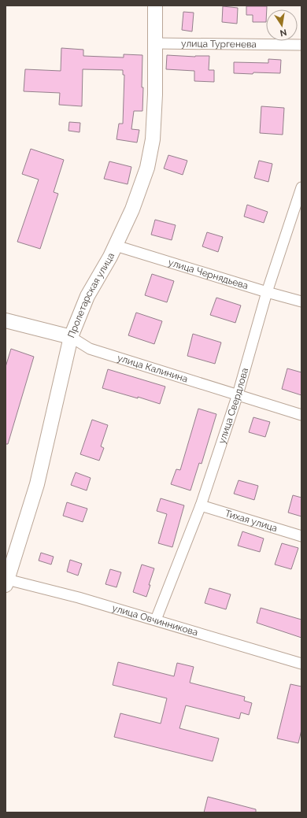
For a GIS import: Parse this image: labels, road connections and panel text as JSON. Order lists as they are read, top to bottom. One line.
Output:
{"streets":{"street":["улица Тургенева","улица Чернядьева","Пролетарская улица","улица Калинина","улица Свердлова","Тихая улица","улица Овчинникова"]},"crossings":[["улица Тургенева","Пролетарская улица"],["улица Чернядьева","Пролетарская улица"],["улица Чернядьева","улица Свердлова"],["Пролетарская улица","улица Калинина"],["Пролетарская улица","улица Овчинникова"],["улица Калинина","улица Свердлова"],["улица Свердлова","Тихая улица"],["улица Свердлова","улица Овчинникова"]],"north":"bottom"}
